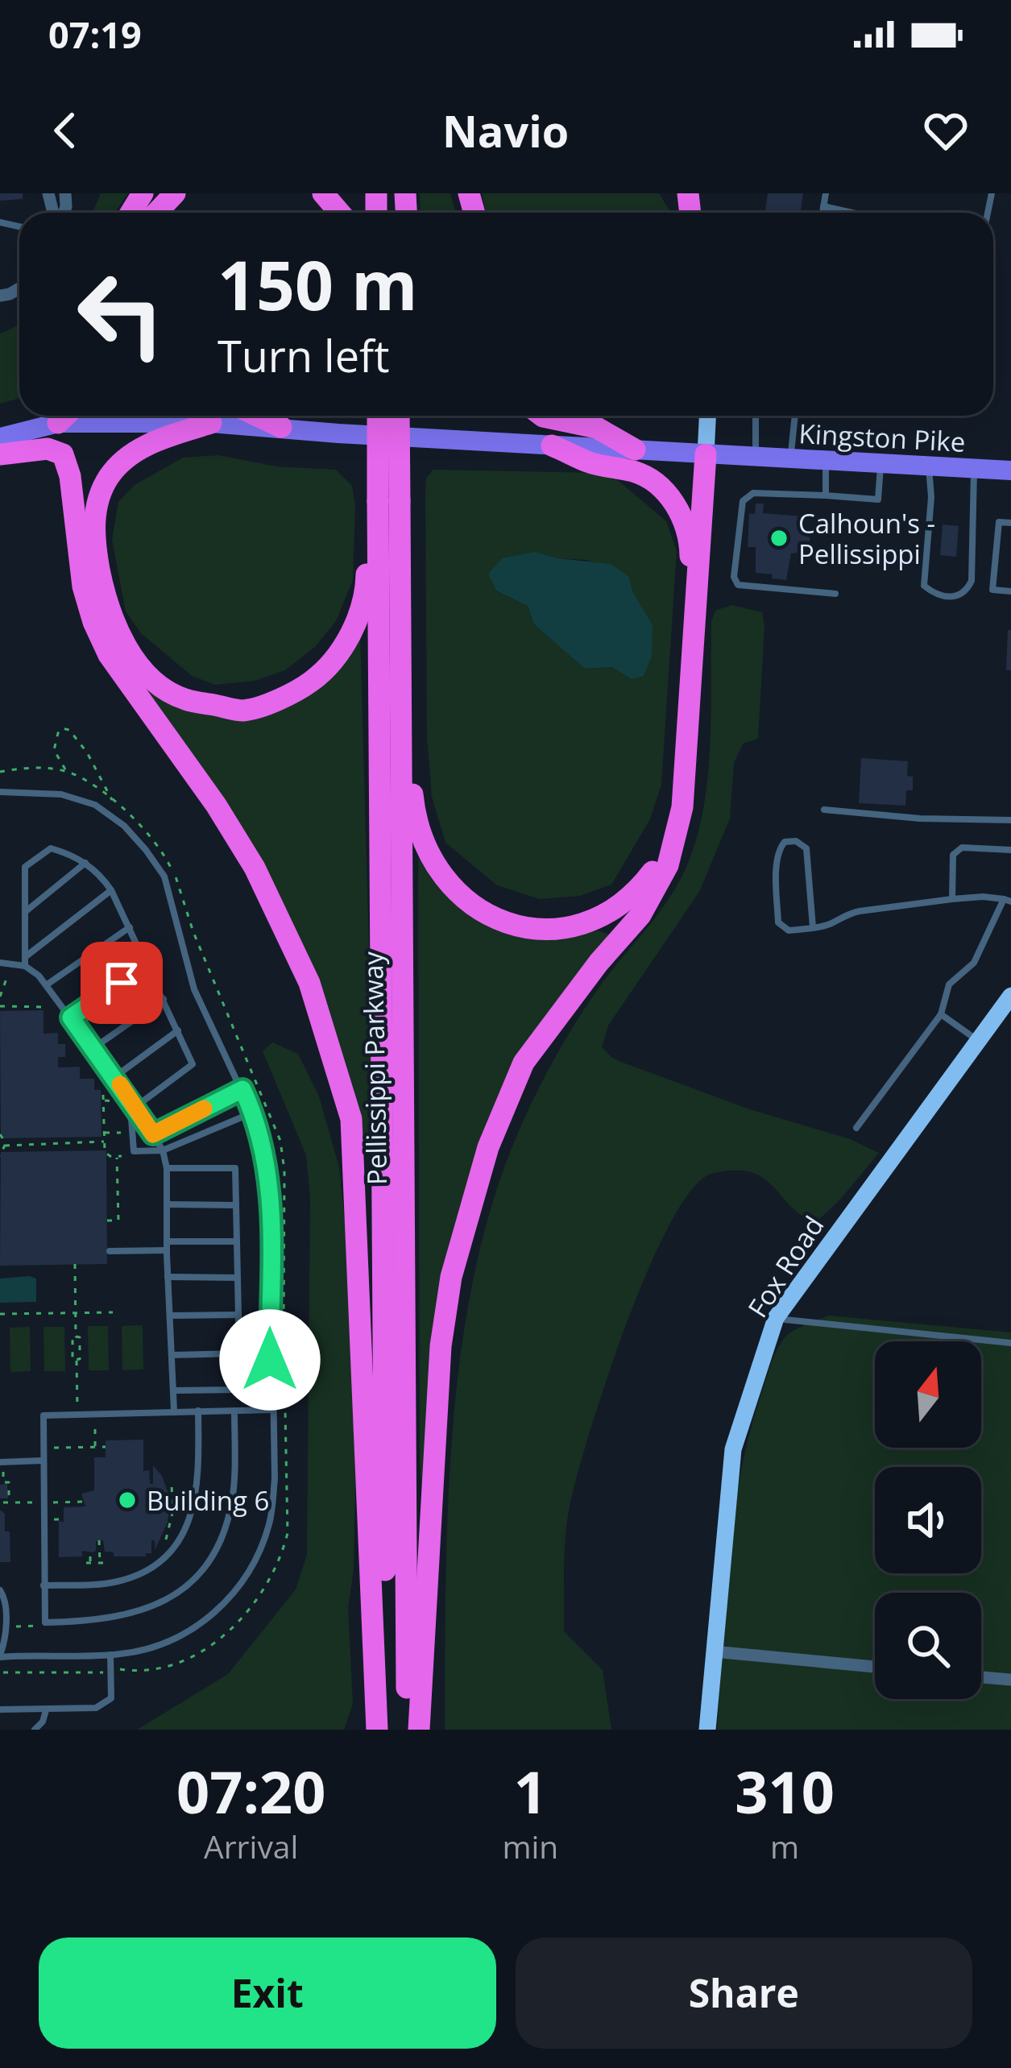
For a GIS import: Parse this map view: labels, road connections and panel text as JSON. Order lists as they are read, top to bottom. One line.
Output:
{"streets":{"highway":["Pellissippi Parkway"],"main road":["Kingston Pike"],"street":["Fox Road"]},"places":["Calhoun's - Pellissippi","Building 6"],"north":"top","page":{"status":"07:19","header":"Navio","turn":["150 m","Turn left"],"eta":["07:20","Arrival","1","min","310","m"],"buttons":["Exit","Share"]}}
